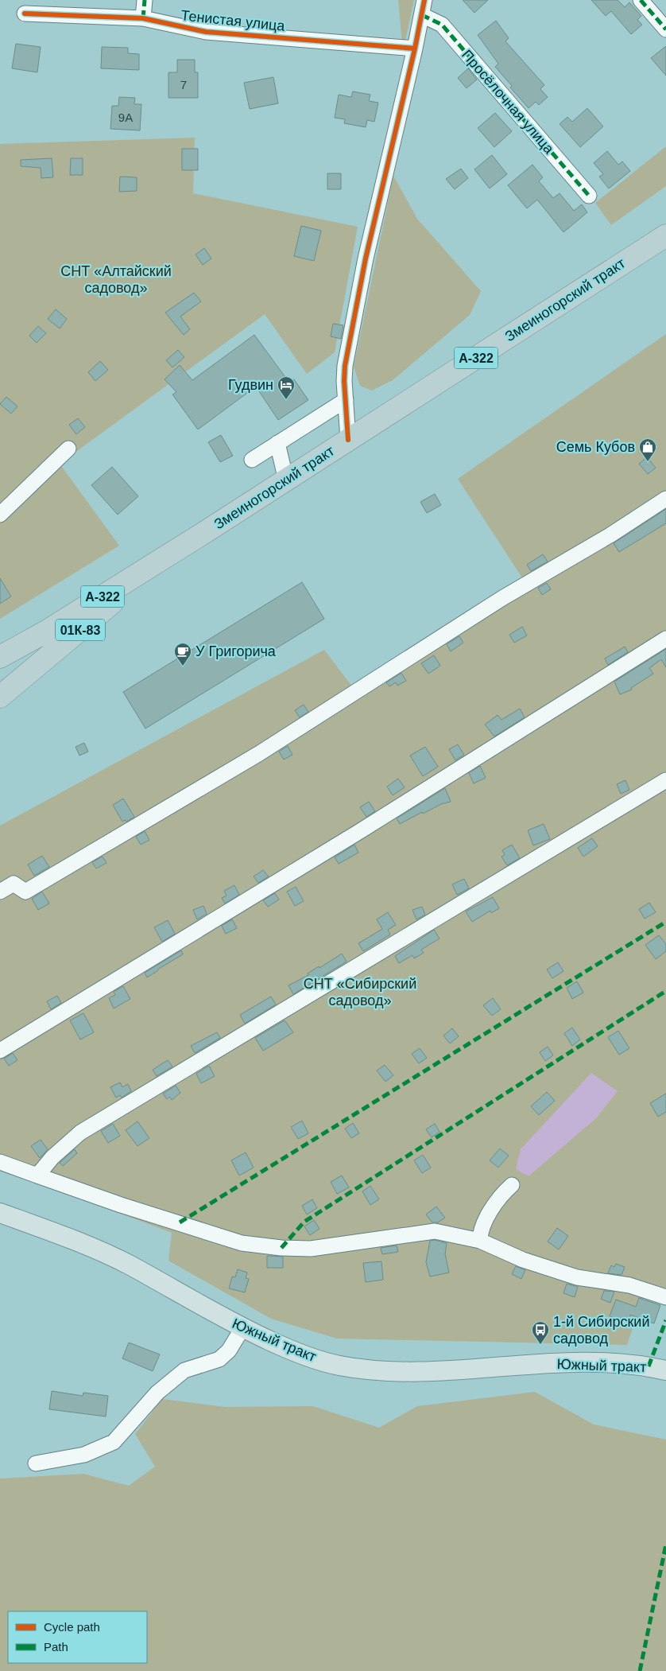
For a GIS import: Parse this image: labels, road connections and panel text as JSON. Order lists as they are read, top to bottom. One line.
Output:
{"streets":{"highway":["Змеиногорский тракт","А-322","01К-83"],"main road":["Южный тракт"],"street":["Тенистая улица","Просёлочная улица"]},"crossings":[["Змеиногорский тракт","01К-83"]],"parks":["СНТ «Алтайский садовод»","СНТ «Сибирский садовод»"],"places":{"hotel":["Гудвин"],"shop":["Семь Кубов"],"cafe":["У Григорича"],"bus stop":["1-й Сибирский садовод"]},"house_numbers":["7","9А"],"legend":["Cycle path","Path"]}
